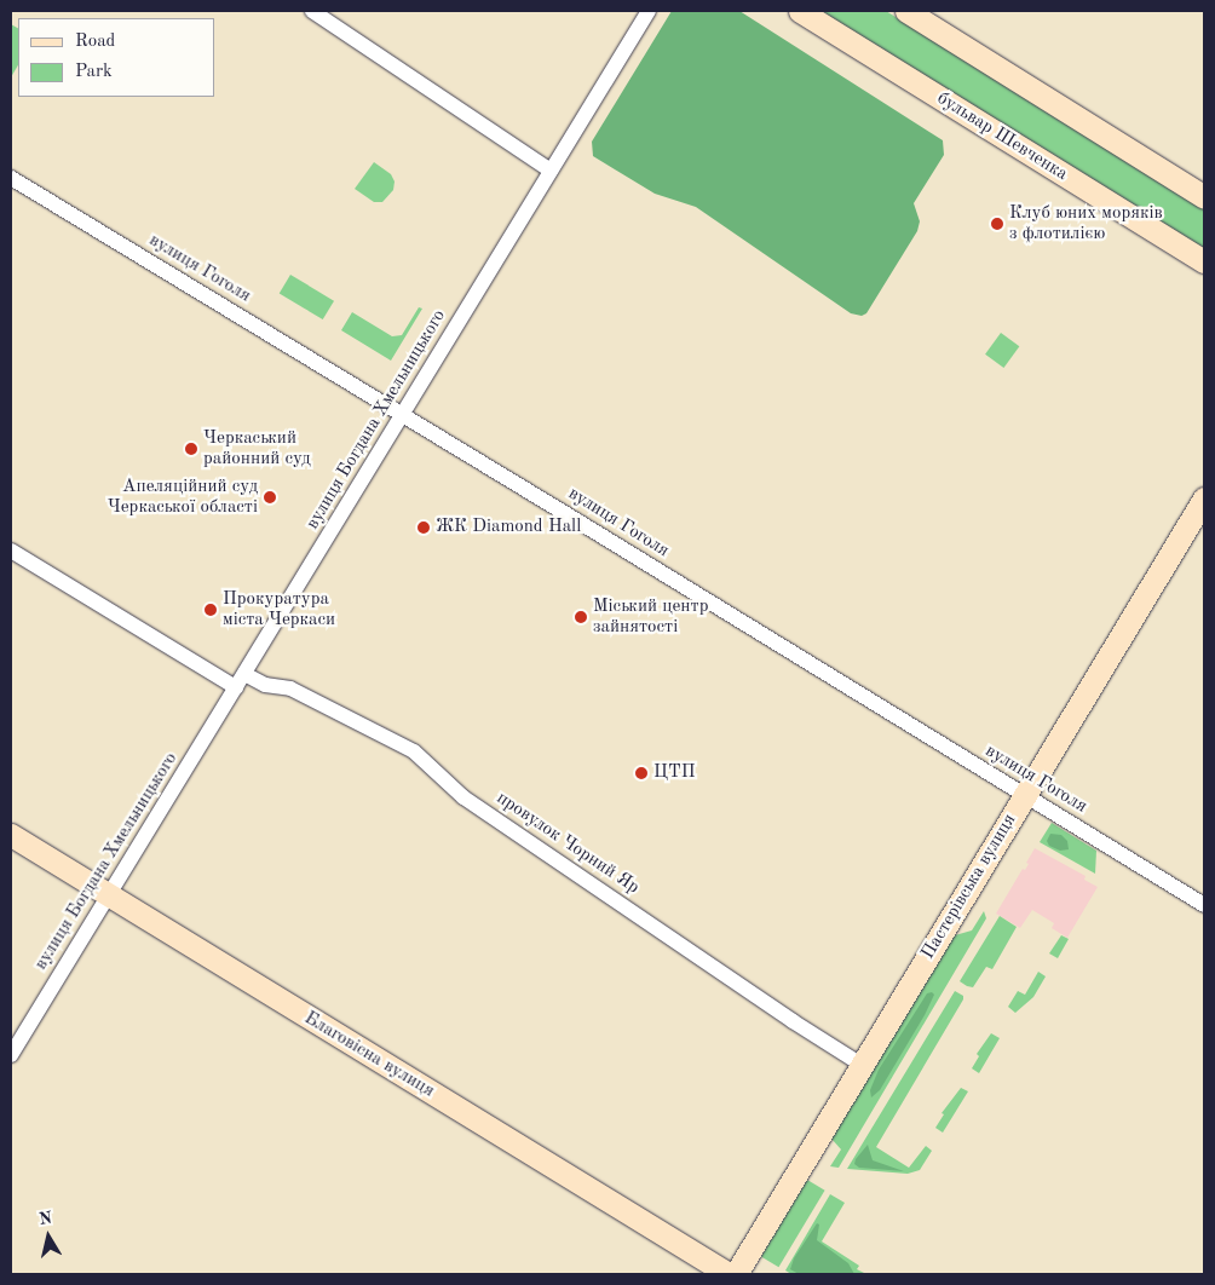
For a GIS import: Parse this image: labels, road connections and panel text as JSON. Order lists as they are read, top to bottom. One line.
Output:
{"streets":{"main road":["бульвар Шевченка","Пастерівська вулиця","Благовісна вулиця"],"street":["вулиця Гоголя","вулиця Богдана Хмельницького","провулок Чорний Яр"]},"crossings":[["вулиця Гоголя","вулиця Богдана Хмельницького"],["вулиця Гоголя","Пастерівська вулиця"],["вулиця Богдана Хмельницького","провулок Чорний Яр"],["вулиця Богдана Хмельницького","Благовісна вулиця"],["провулок Чорний Яр","Пастерівська вулиця"]],"places":["Клуб юних моряків з флотилією","Черкаський районний суд","Апеляційний суд Черкаської області","ЖК Diamond Hall","Прокуратура міста Черкаси","Міський центр зайнятості","ЦТП"],"legend":["Road","Park"],"north":"top"}
